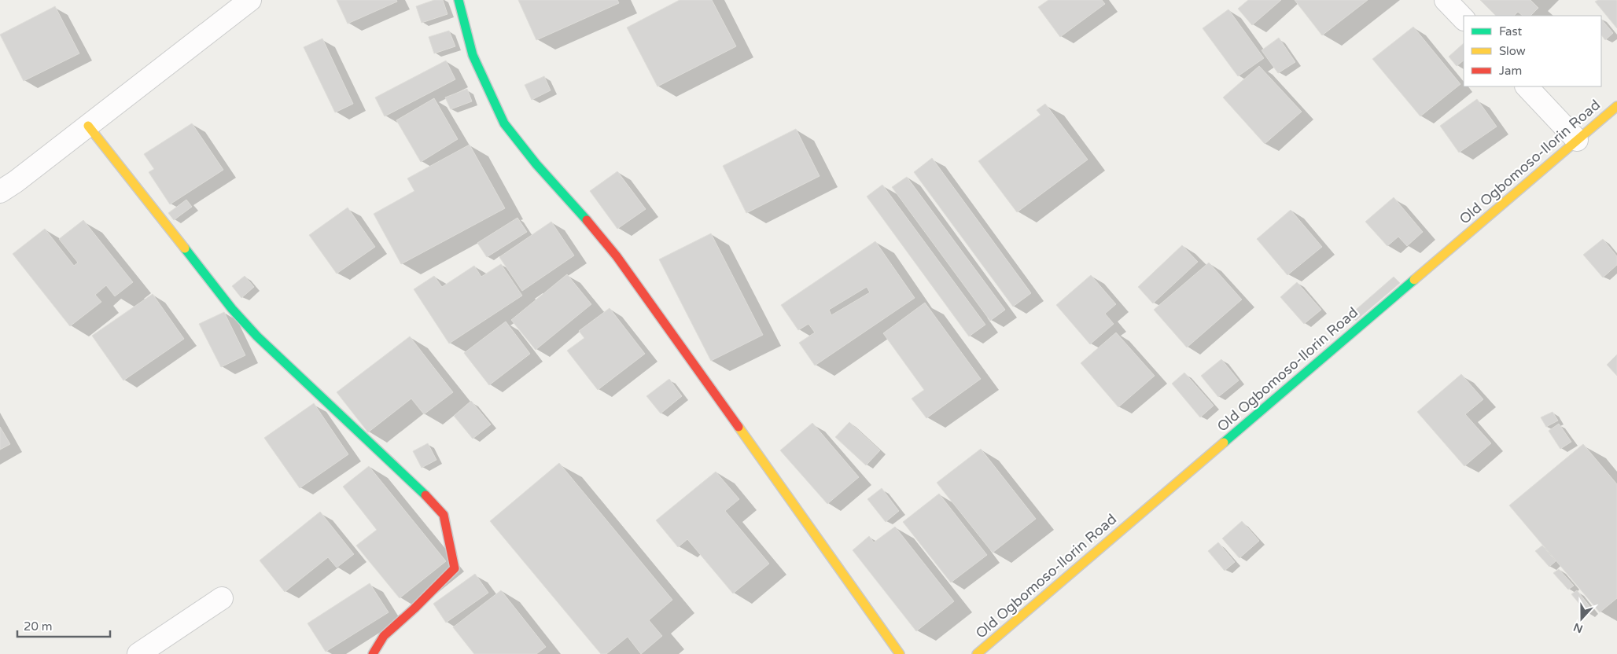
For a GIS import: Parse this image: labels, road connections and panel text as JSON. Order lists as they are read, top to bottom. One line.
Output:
{"streets":{"main road":["Old Ogbomoso-Ilorin Road"]},"legend":["Fast","Slow","Jam"],"scale_bar":"20 m","north":"bottom"}
